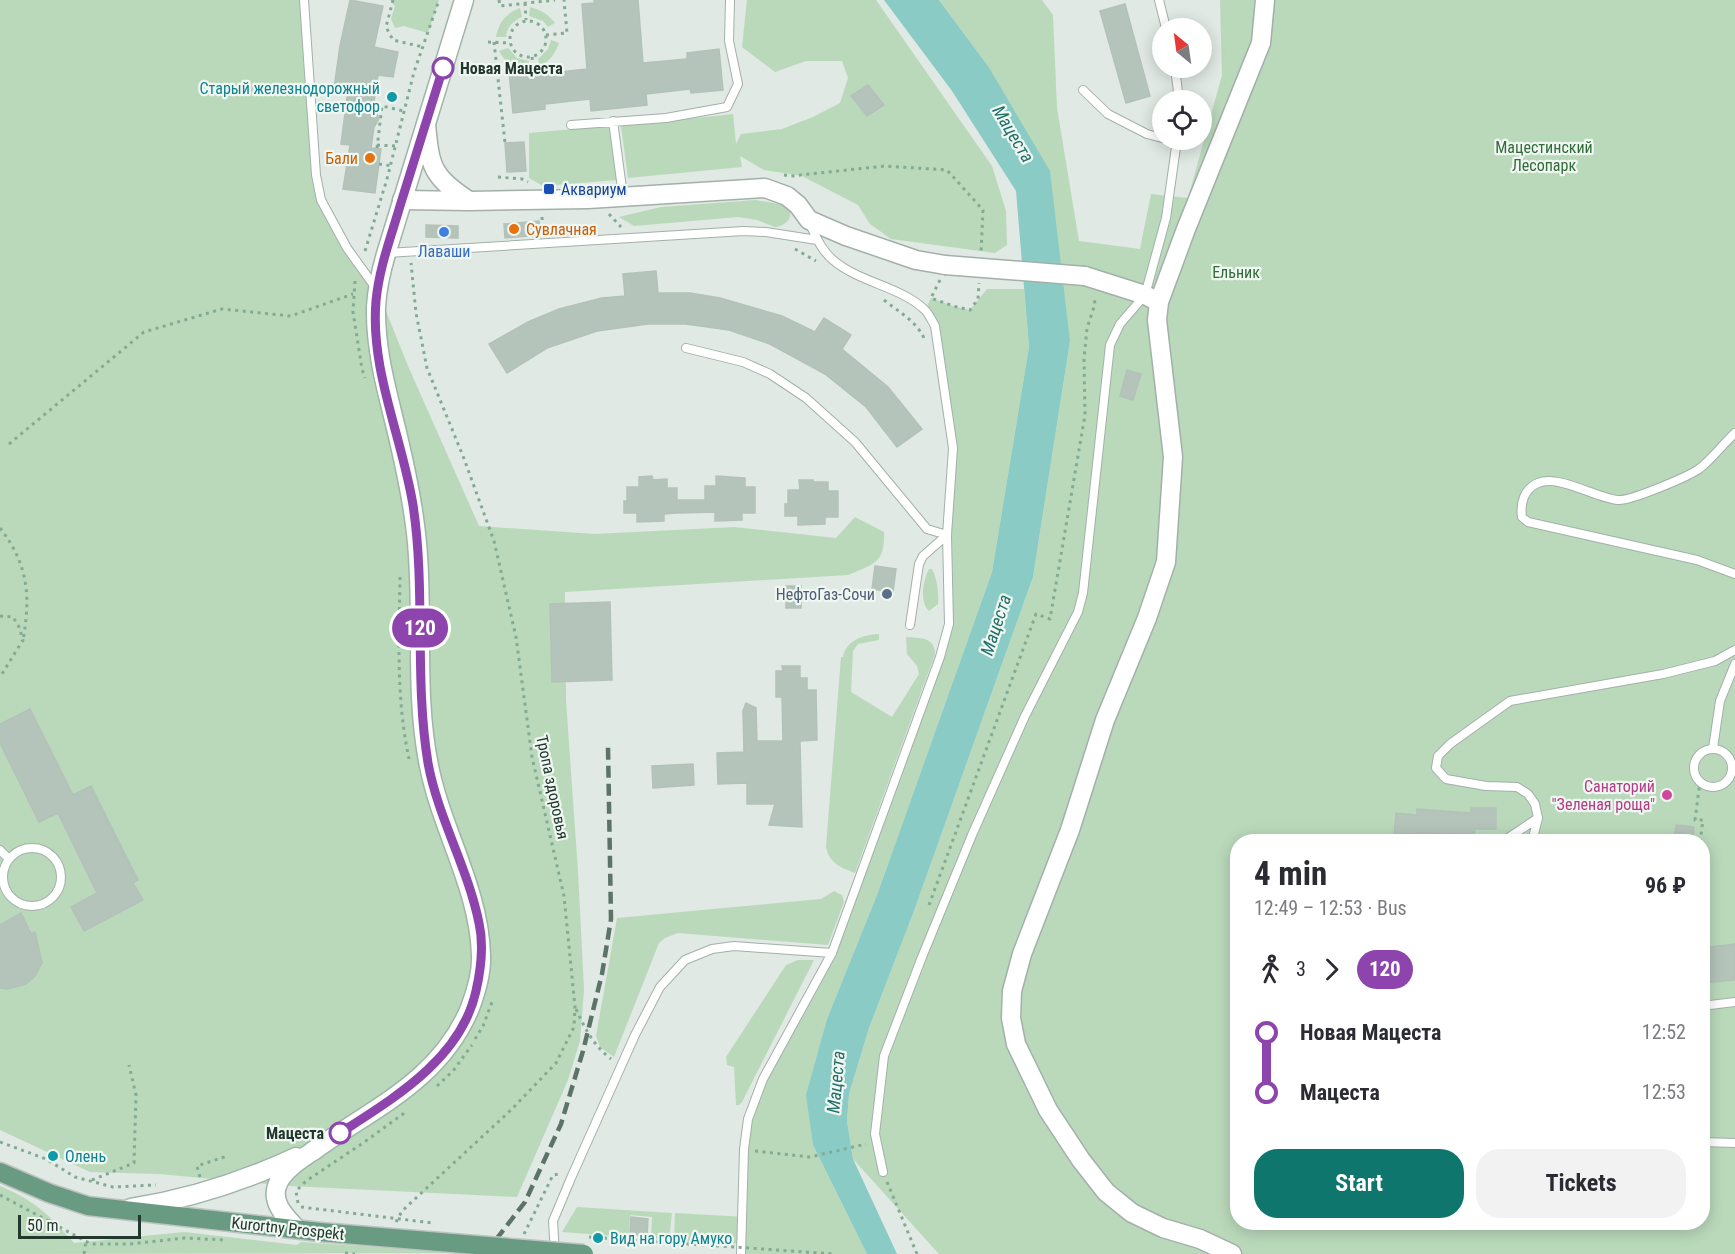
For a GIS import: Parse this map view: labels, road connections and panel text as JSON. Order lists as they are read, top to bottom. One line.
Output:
{"streets":{"main road":["Kurortny Prospekt"],"path":["Тропа здоровья"]},"water":["Мацеста"],"parks":["Мацестинский Лесопарк","Ельник"],"places":{"other":["Новая Мацеста","Старый железнодорожный светофор","Бали","Сувлачная","Лаваши","НефтоГаз-Сочи","Санаторий \"Зеленая роща\"","Мацеста","Олень","Вид на гору Амуко"],"transit":["Аквариум"]},"lines":["bus line 120"],"scale_bar":"50 m","north":"top left","page":{"on_map":"120","heading":["4 min","12:49 – 12:53 · Bus","96 ₽"],"legs":["3","120"],"list":[{"name":"Новая Мацеста","value":"12:52"},{"name":"Мацеста","value":"12:53"}],"buttons":["Start","Tickets"],"scale":"50 m"}}
